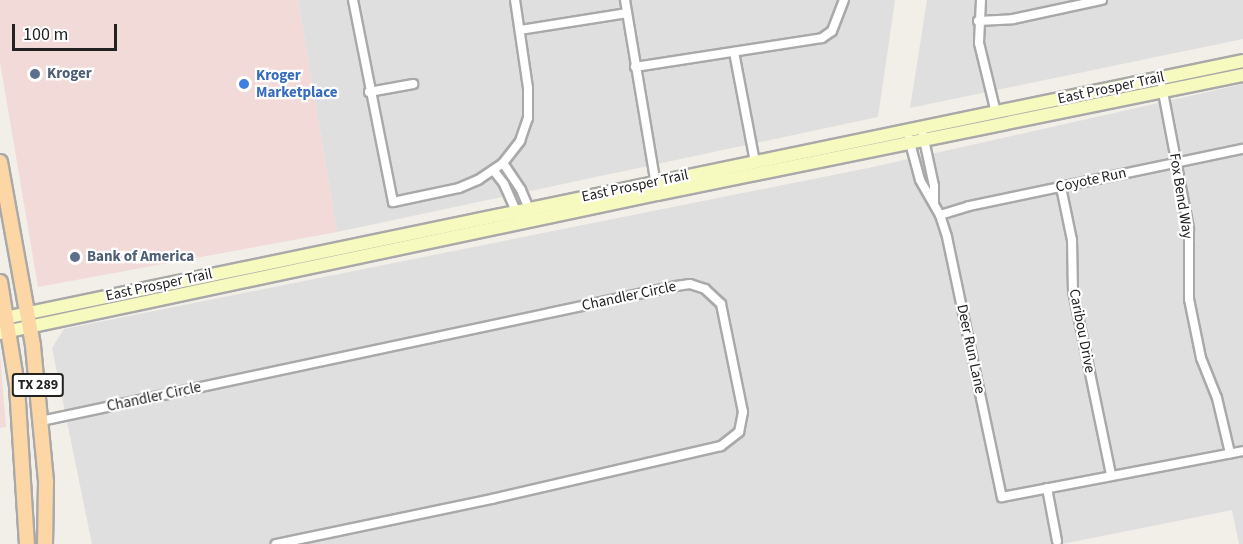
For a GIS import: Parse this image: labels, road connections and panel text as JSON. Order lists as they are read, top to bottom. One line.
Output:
{"streets":{"main road":["East Prosper Trail","TX 289"],"street":["Coyote Run","Fox Bend Way","Chandler Circle","Caribou Drive","Deer Run Lane"]},"crossings":[["East Prosper Trail","Fox Bend Way"],["East Prosper Trail","Deer Run Lane"],["East Prosper Trail","TX 289"],["Coyote Run","Fox Bend Way"],["Coyote Run","Caribou Drive"],["Coyote Run","Deer Run Lane"],["Chandler Circle","TX 289"]],"places":["Kroger","Kroger Marketplace","Bank of America"],"scale_bar":"100 m"}
